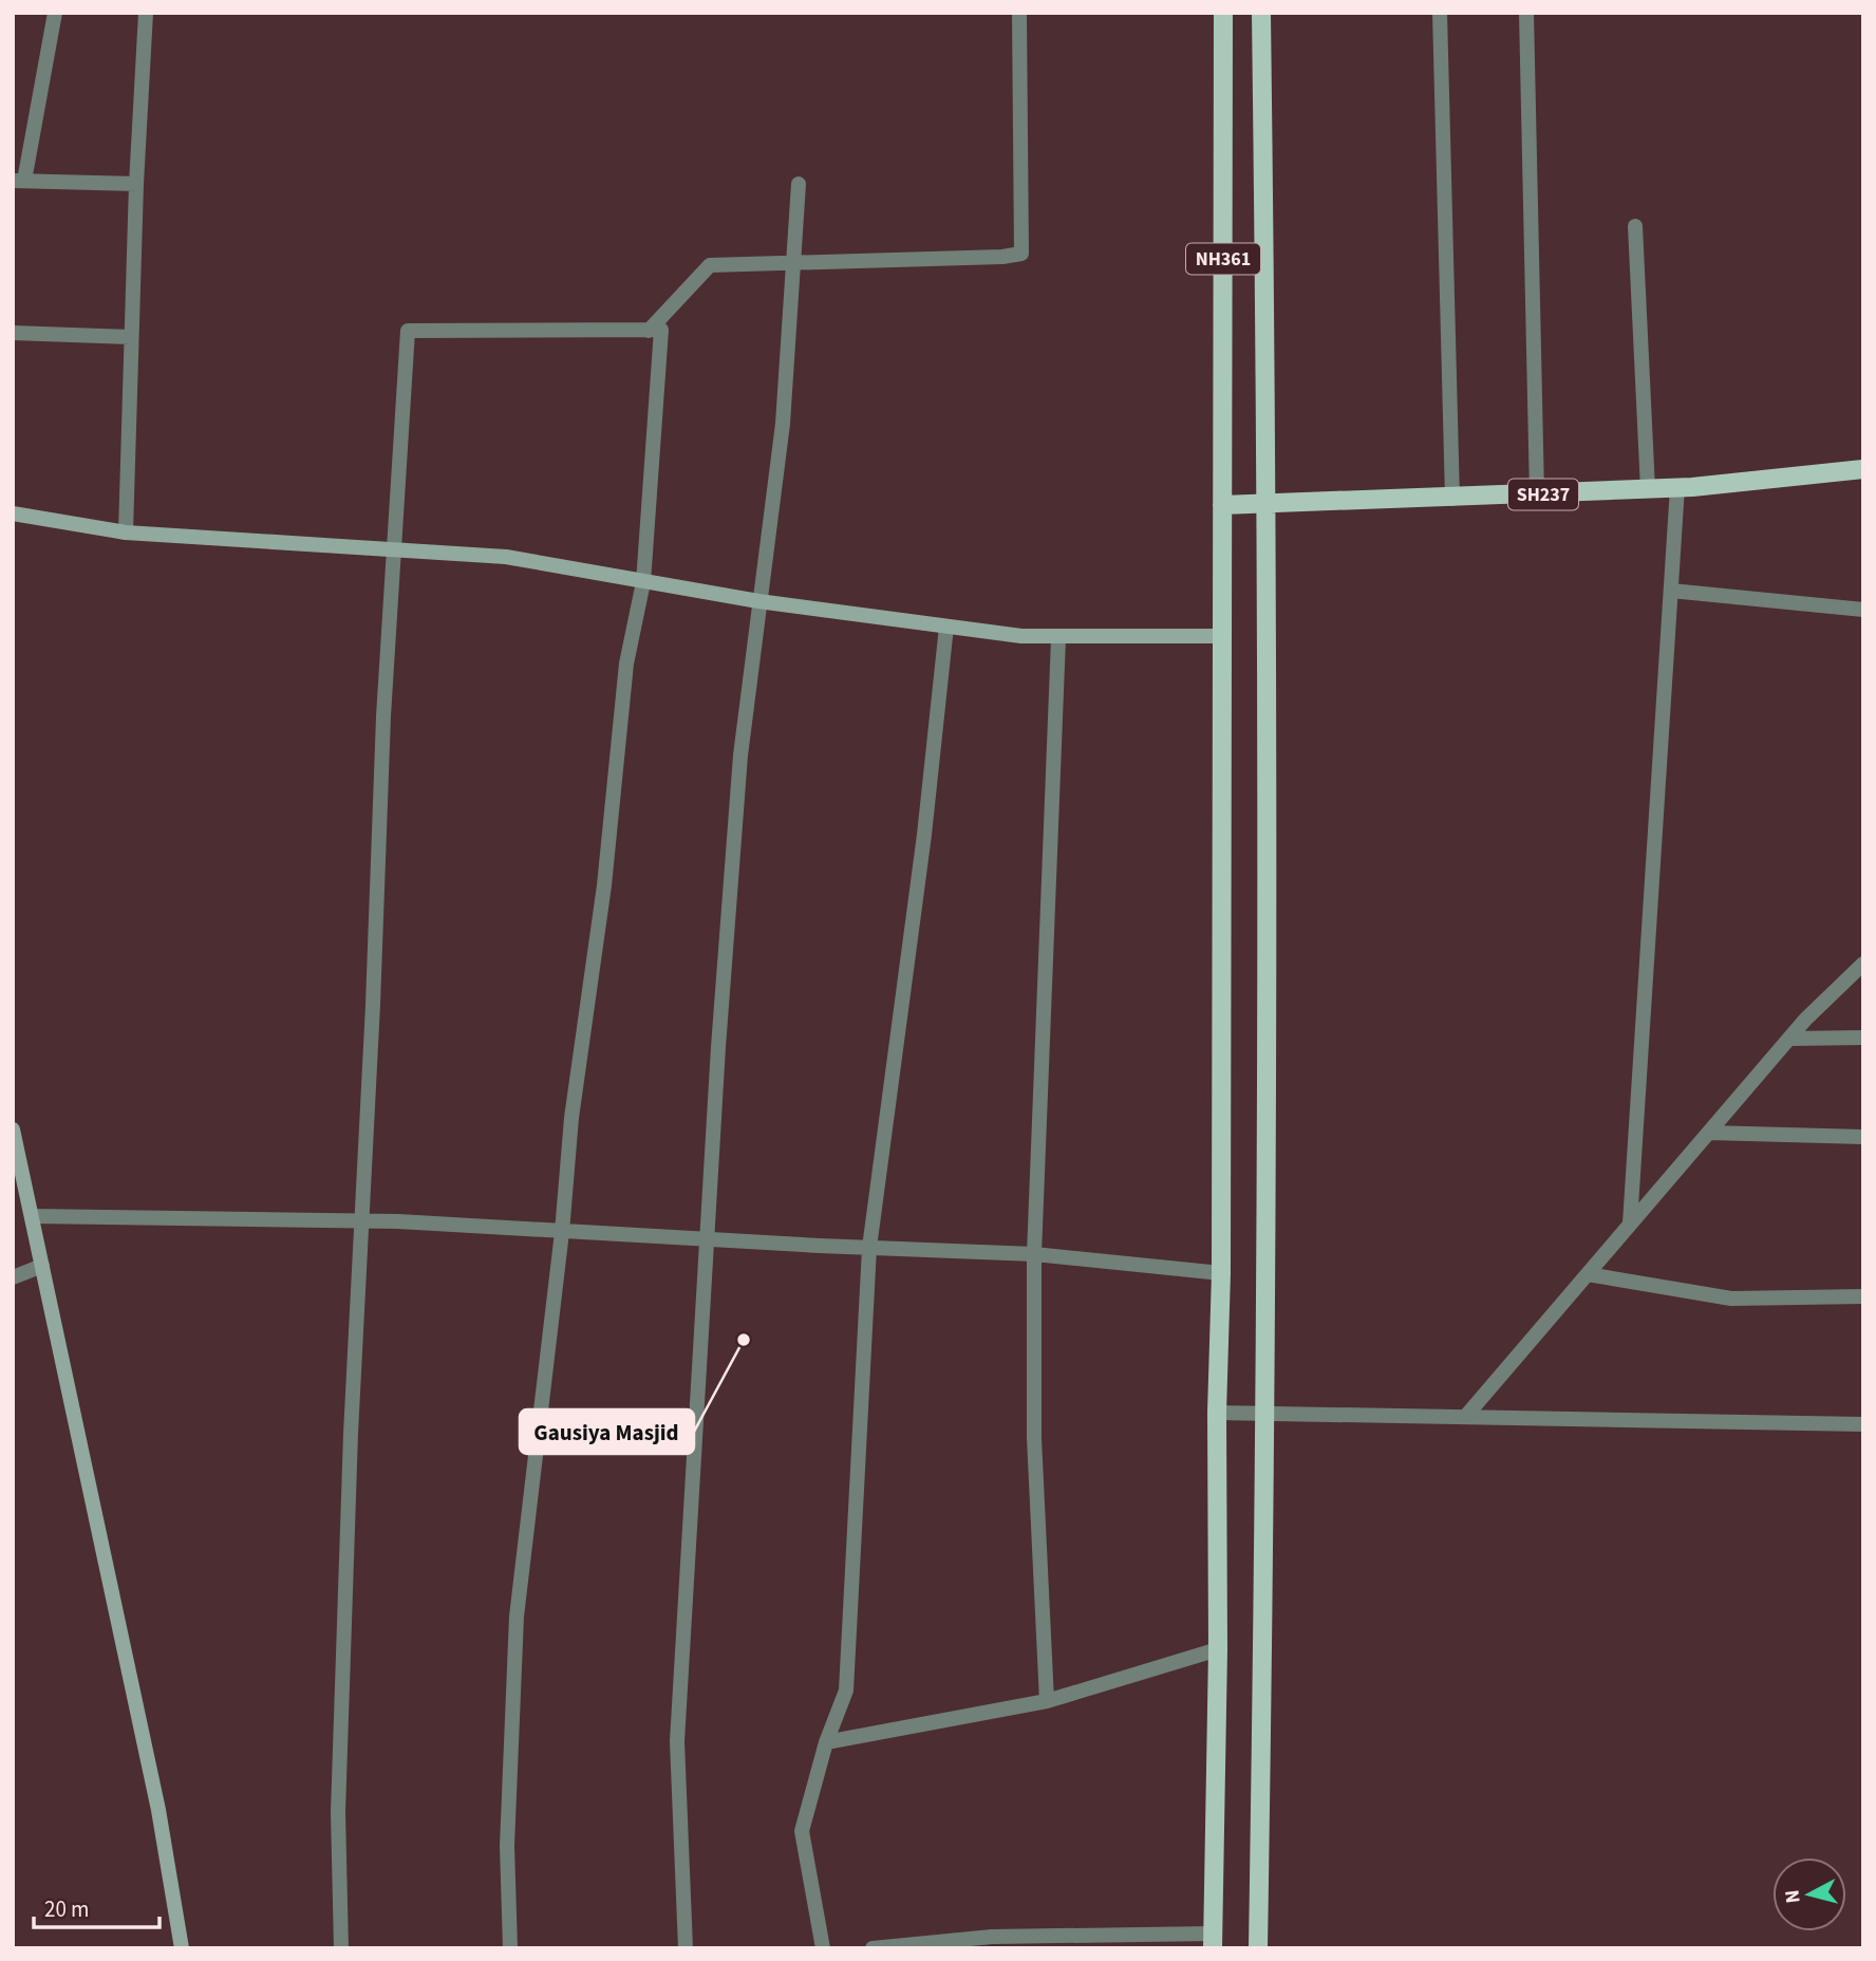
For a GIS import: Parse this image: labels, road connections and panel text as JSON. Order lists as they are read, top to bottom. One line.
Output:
{"streets":{"main road":["NH361","SH237"]},"crossings":[["NH361","SH237"]],"places":["Gausiya Masjid"],"scale_bar":"20 m","north":"left"}
